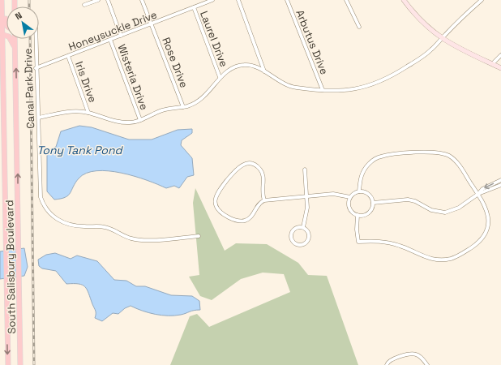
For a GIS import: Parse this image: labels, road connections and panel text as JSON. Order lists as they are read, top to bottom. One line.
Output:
{"streets":{"main road":["South Salisbury Boulevard"],"street":["Honeysuckle Drive","Laurel Drive","Arbutus Drive","Rose Drive","Wisteria Drive","Iris Drive","Canal Park Drive"]},"crossings":[["Honeysuckle Drive","Laurel Drive"],["Honeysuckle Drive","Rose Drive"],["Honeysuckle Drive","Wisteria Drive"],["Honeysuckle Drive","Iris Drive"],["Honeysuckle Drive","Canal Park Drive"]],"water":["Tony Tank Pond"],"north":"top left"}
